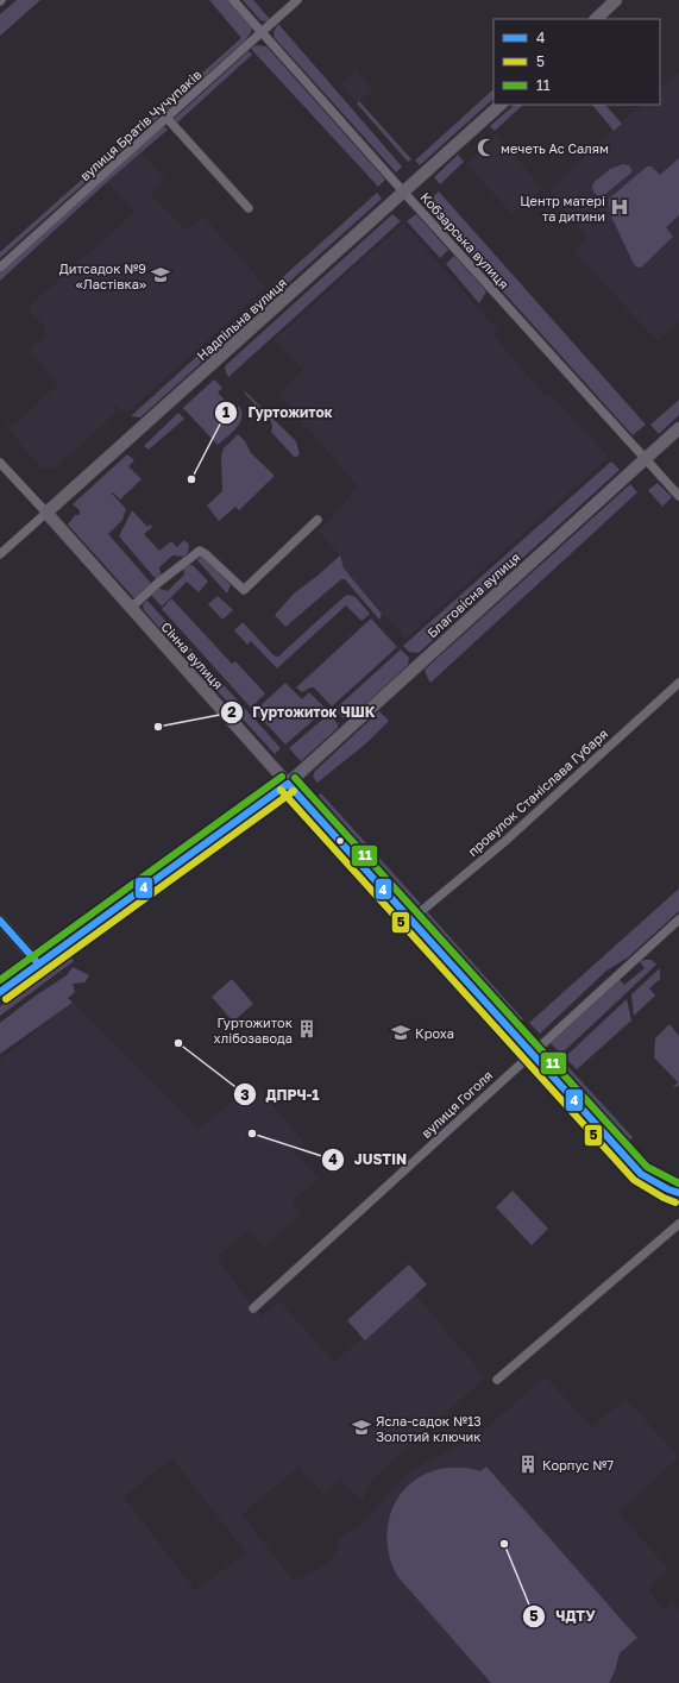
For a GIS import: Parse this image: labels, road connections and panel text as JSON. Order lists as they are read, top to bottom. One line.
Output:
{"streets":{"main road":["Надпільна вулиця","Благовісна вулиця","Сінна вулиця"],"street":["вулиця Братів Чучупаків","Кобзарська вулиця","провулок Станіслава Губаря","вулиця Гоголя"]},"crossings":[["вулиця Братів Чучупаків","Кобзарська вулиця"],["Кобзарська вулиця","Надпільна вулиця"],["Кобзарська вулиця","Благовісна вулиця"],["Надпільна вулиця","Сінна вулиця"],["Благовісна вулиця","Сінна вулиця"],["Сінна вулиця","провулок Станіслава Губаря"],["Сінна вулиця","вулиця Гоголя"]],"places":{"mosque":["мечеть Ас Салям"],"hospital":["Центр матері та дитини"],"school or university":["Дитсадок №9 «Ластівка»","Кроха","Ясла-садок №13 Золотий ключик"],"other":["Гуртожиток","Гуртожиток ЧШК","ДПРЧ-1","JUSTIN","ЧДТУ"],"building":["Гуртожиток хлібозавода","Корпус №7"]},"lines":["transit line 11","transit line 4","transit line 5"],"legend":["4","5","11"]}
